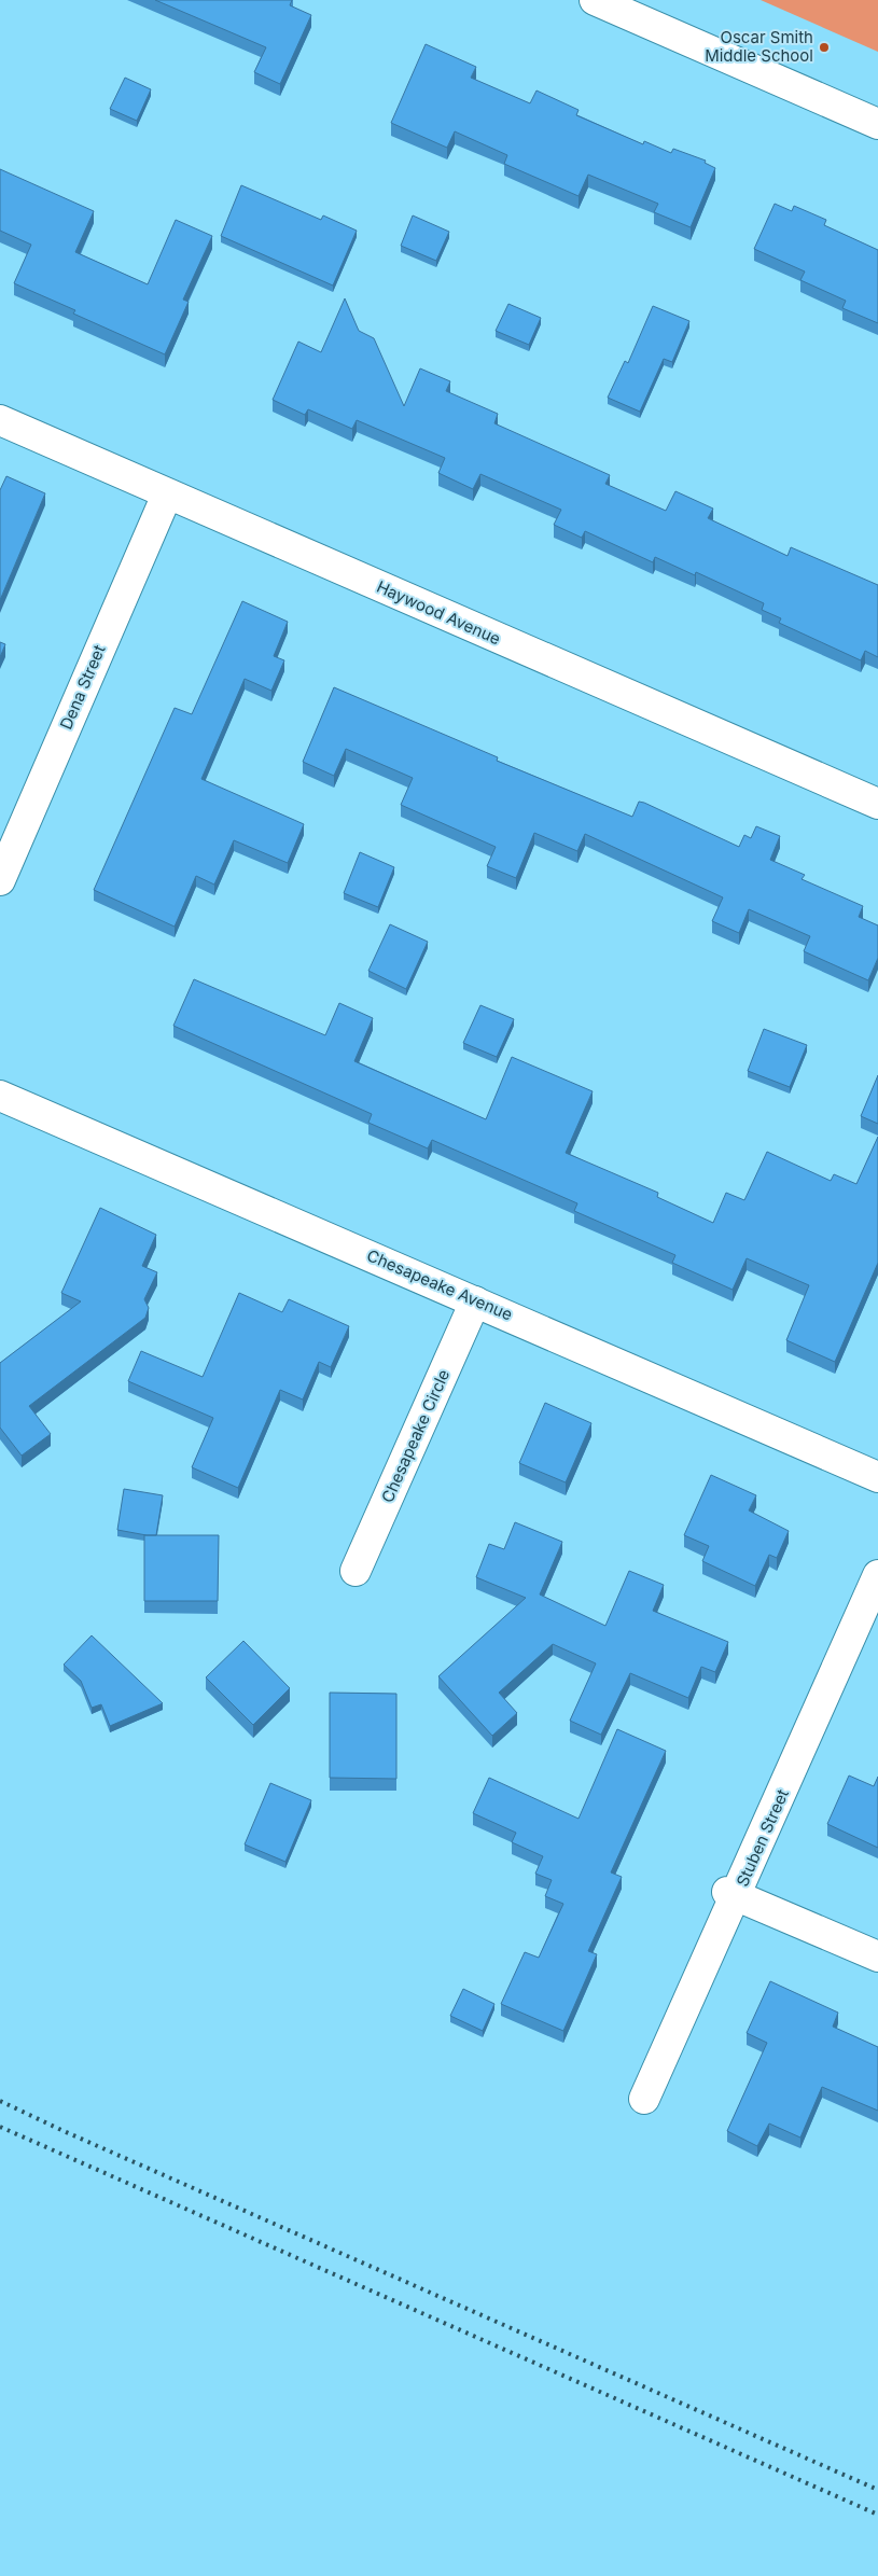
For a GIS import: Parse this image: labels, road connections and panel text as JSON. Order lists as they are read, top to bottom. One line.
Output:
{"streets":{"street":["Haywood Avenue","Dena Street","Chesapeake Avenue","Chesapeake Circle","Stuben Street"]},"crossings":[["Haywood Avenue","Dena Street"],["Chesapeake Avenue","Chesapeake Circle"]],"places":["Oscar Smith Middle School"]}
